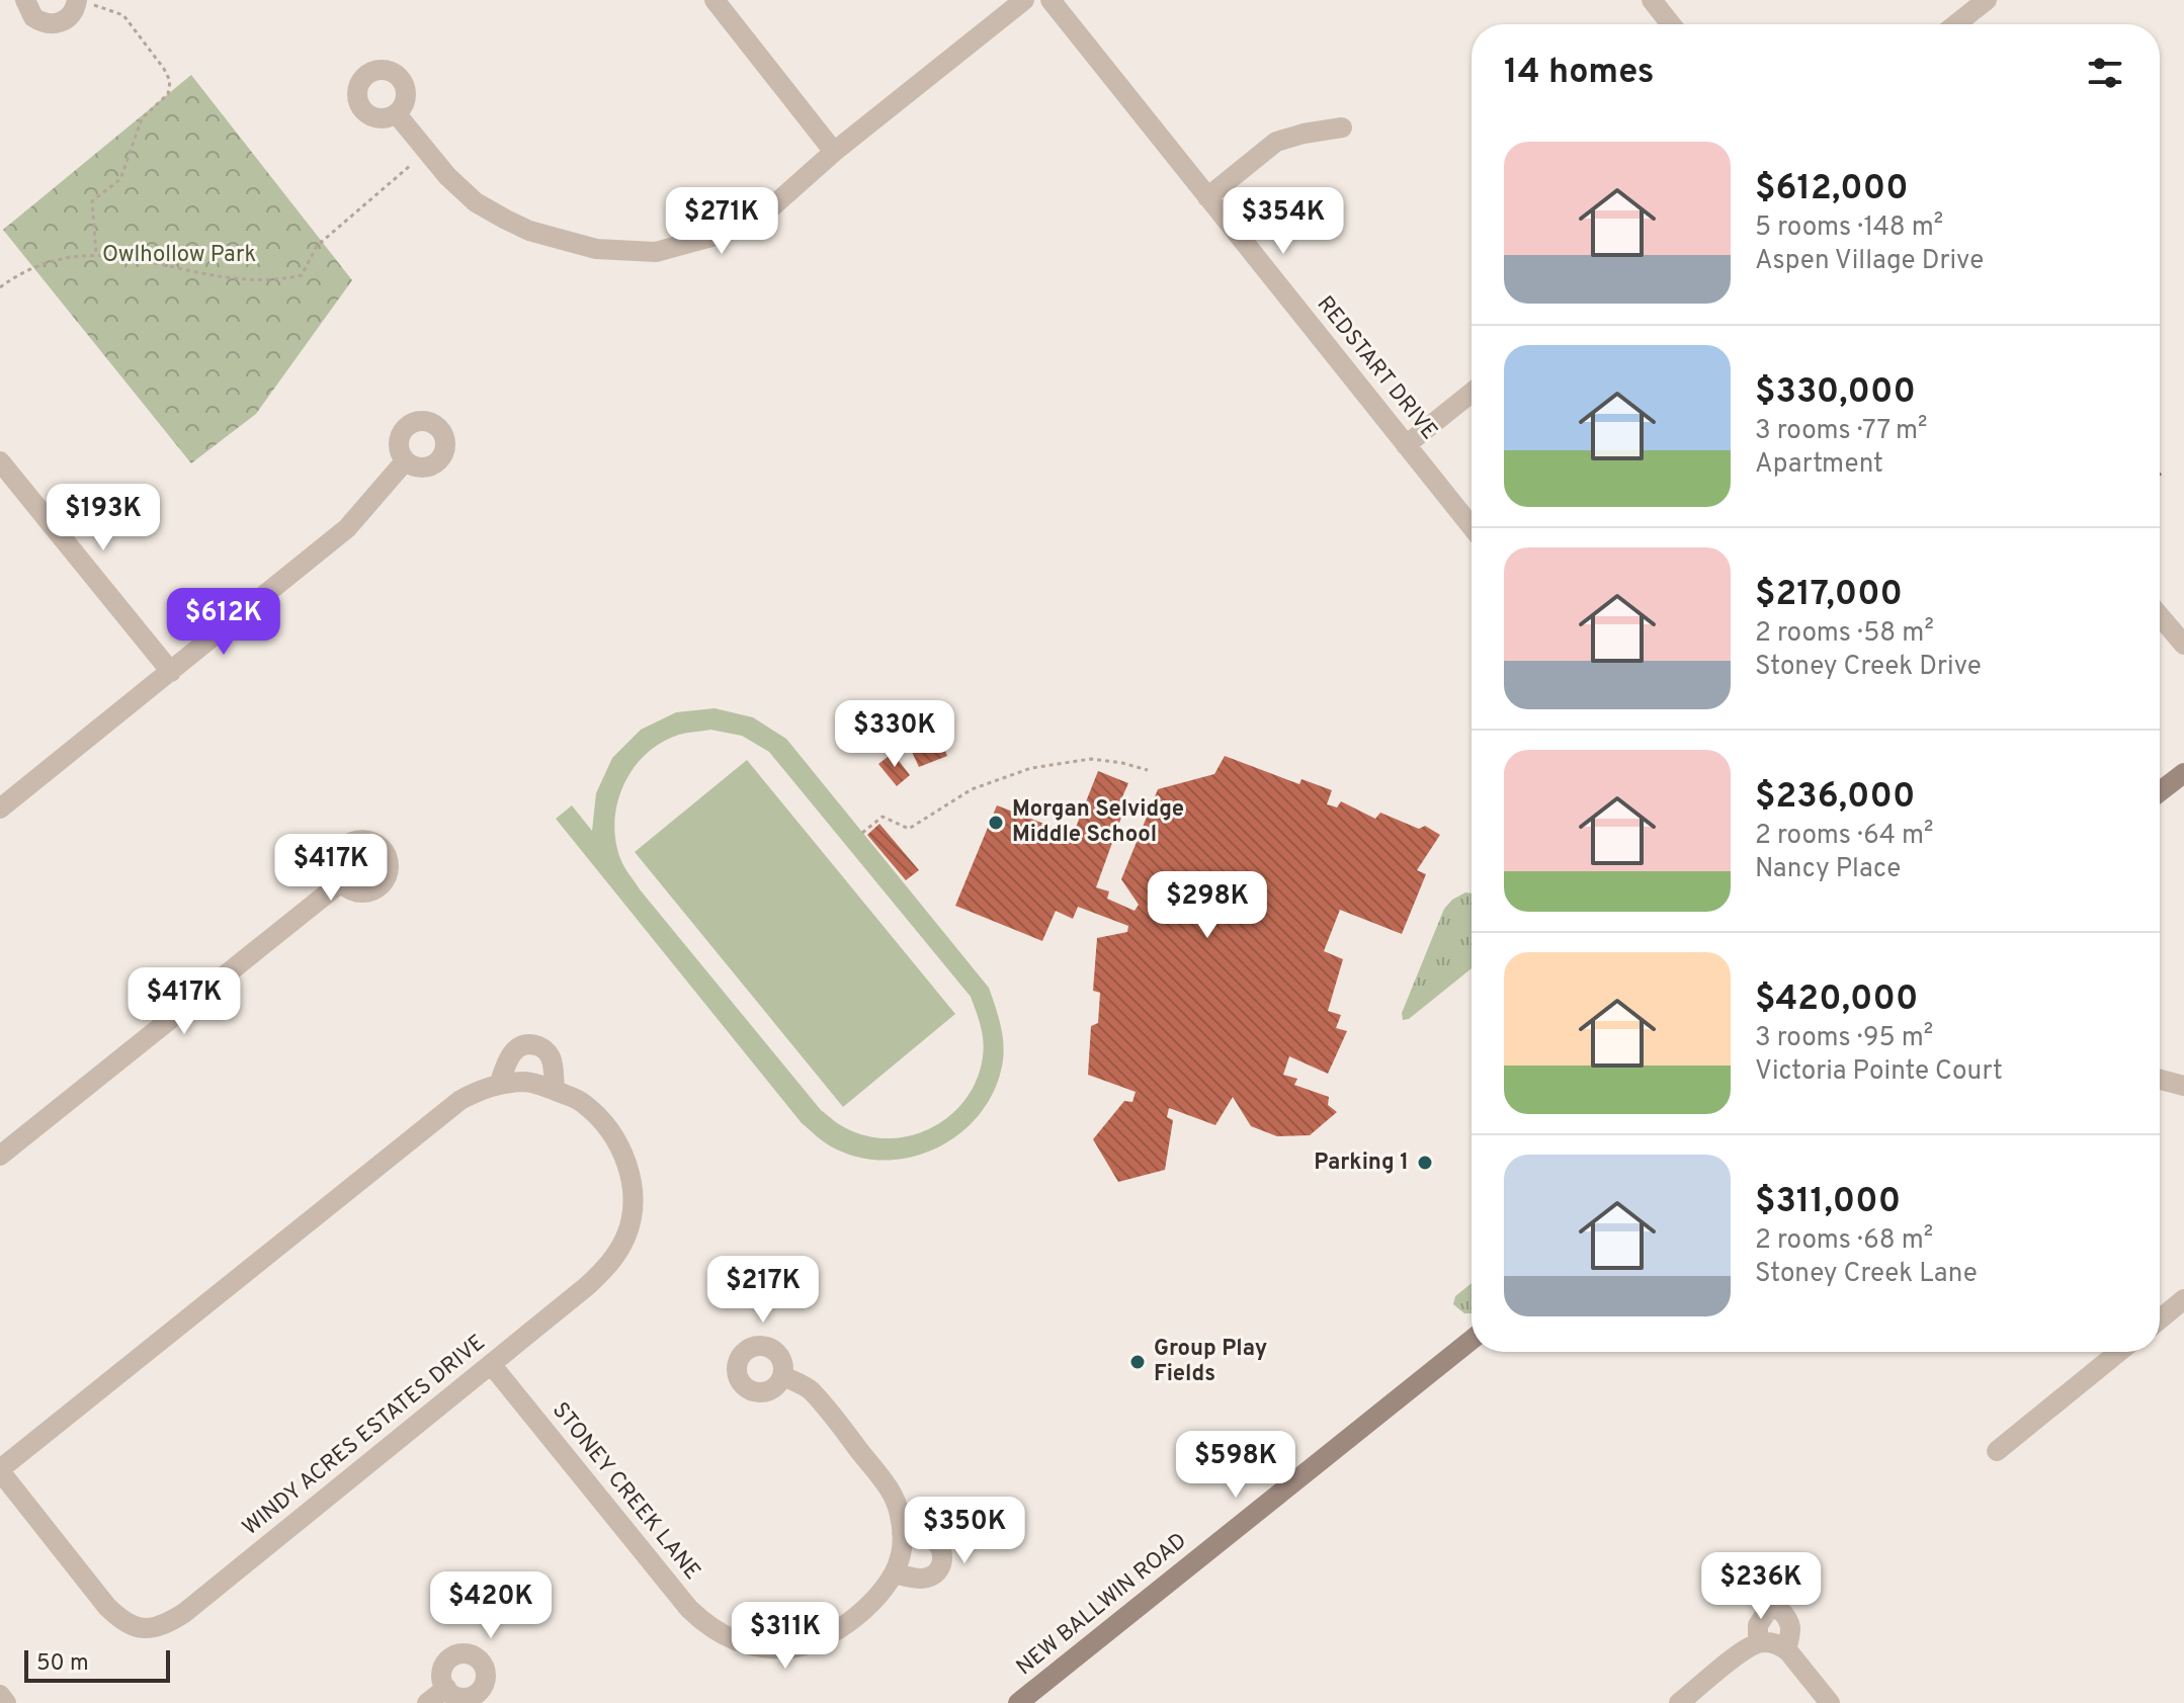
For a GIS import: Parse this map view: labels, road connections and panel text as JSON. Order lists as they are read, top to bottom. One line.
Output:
{"streets":{"main road":["NEW BALLWIN ROAD"],"street":["REDSTART DRIVE","WINDY ACRES ESTATES DRIVE","STONEY CREEK LANE"]},"crossings":[["WINDY ACRES ESTATES DRIVE","STONEY CREEK LANE"]],"parks":["Owlhollow Park"],"places":["Morgan Selvidge Middle School","Parking 1","Group Play Fields"],"scale_bar":"50 m","page":{"heading":"14 homes","list":[{"name":"$612,000","note":"5 rooms · 148 m² · Aspen Village Drive"},{"name":"$330,000","note":"3 rooms · 77 m² · Apartment"},{"name":"$217,000","note":"2 rooms · 58 m² · Stoney Creek Drive"},{"name":"$236,000","note":"2 rooms · 64 m² · Nancy Place"},{"name":"$420,000","note":"3 rooms · 95 m² · Victoria Pointe Court"},{"name":"$311,000","note":"2 rooms · 68 m² · Stoney Creek Lane"}],"price":["$271K","$354K","$193K","$612K","$330K","$417K","$298K","$417K","$217K","$598K","$350K","$236K","$420K","$311K"],"scale":"50 m"}}
